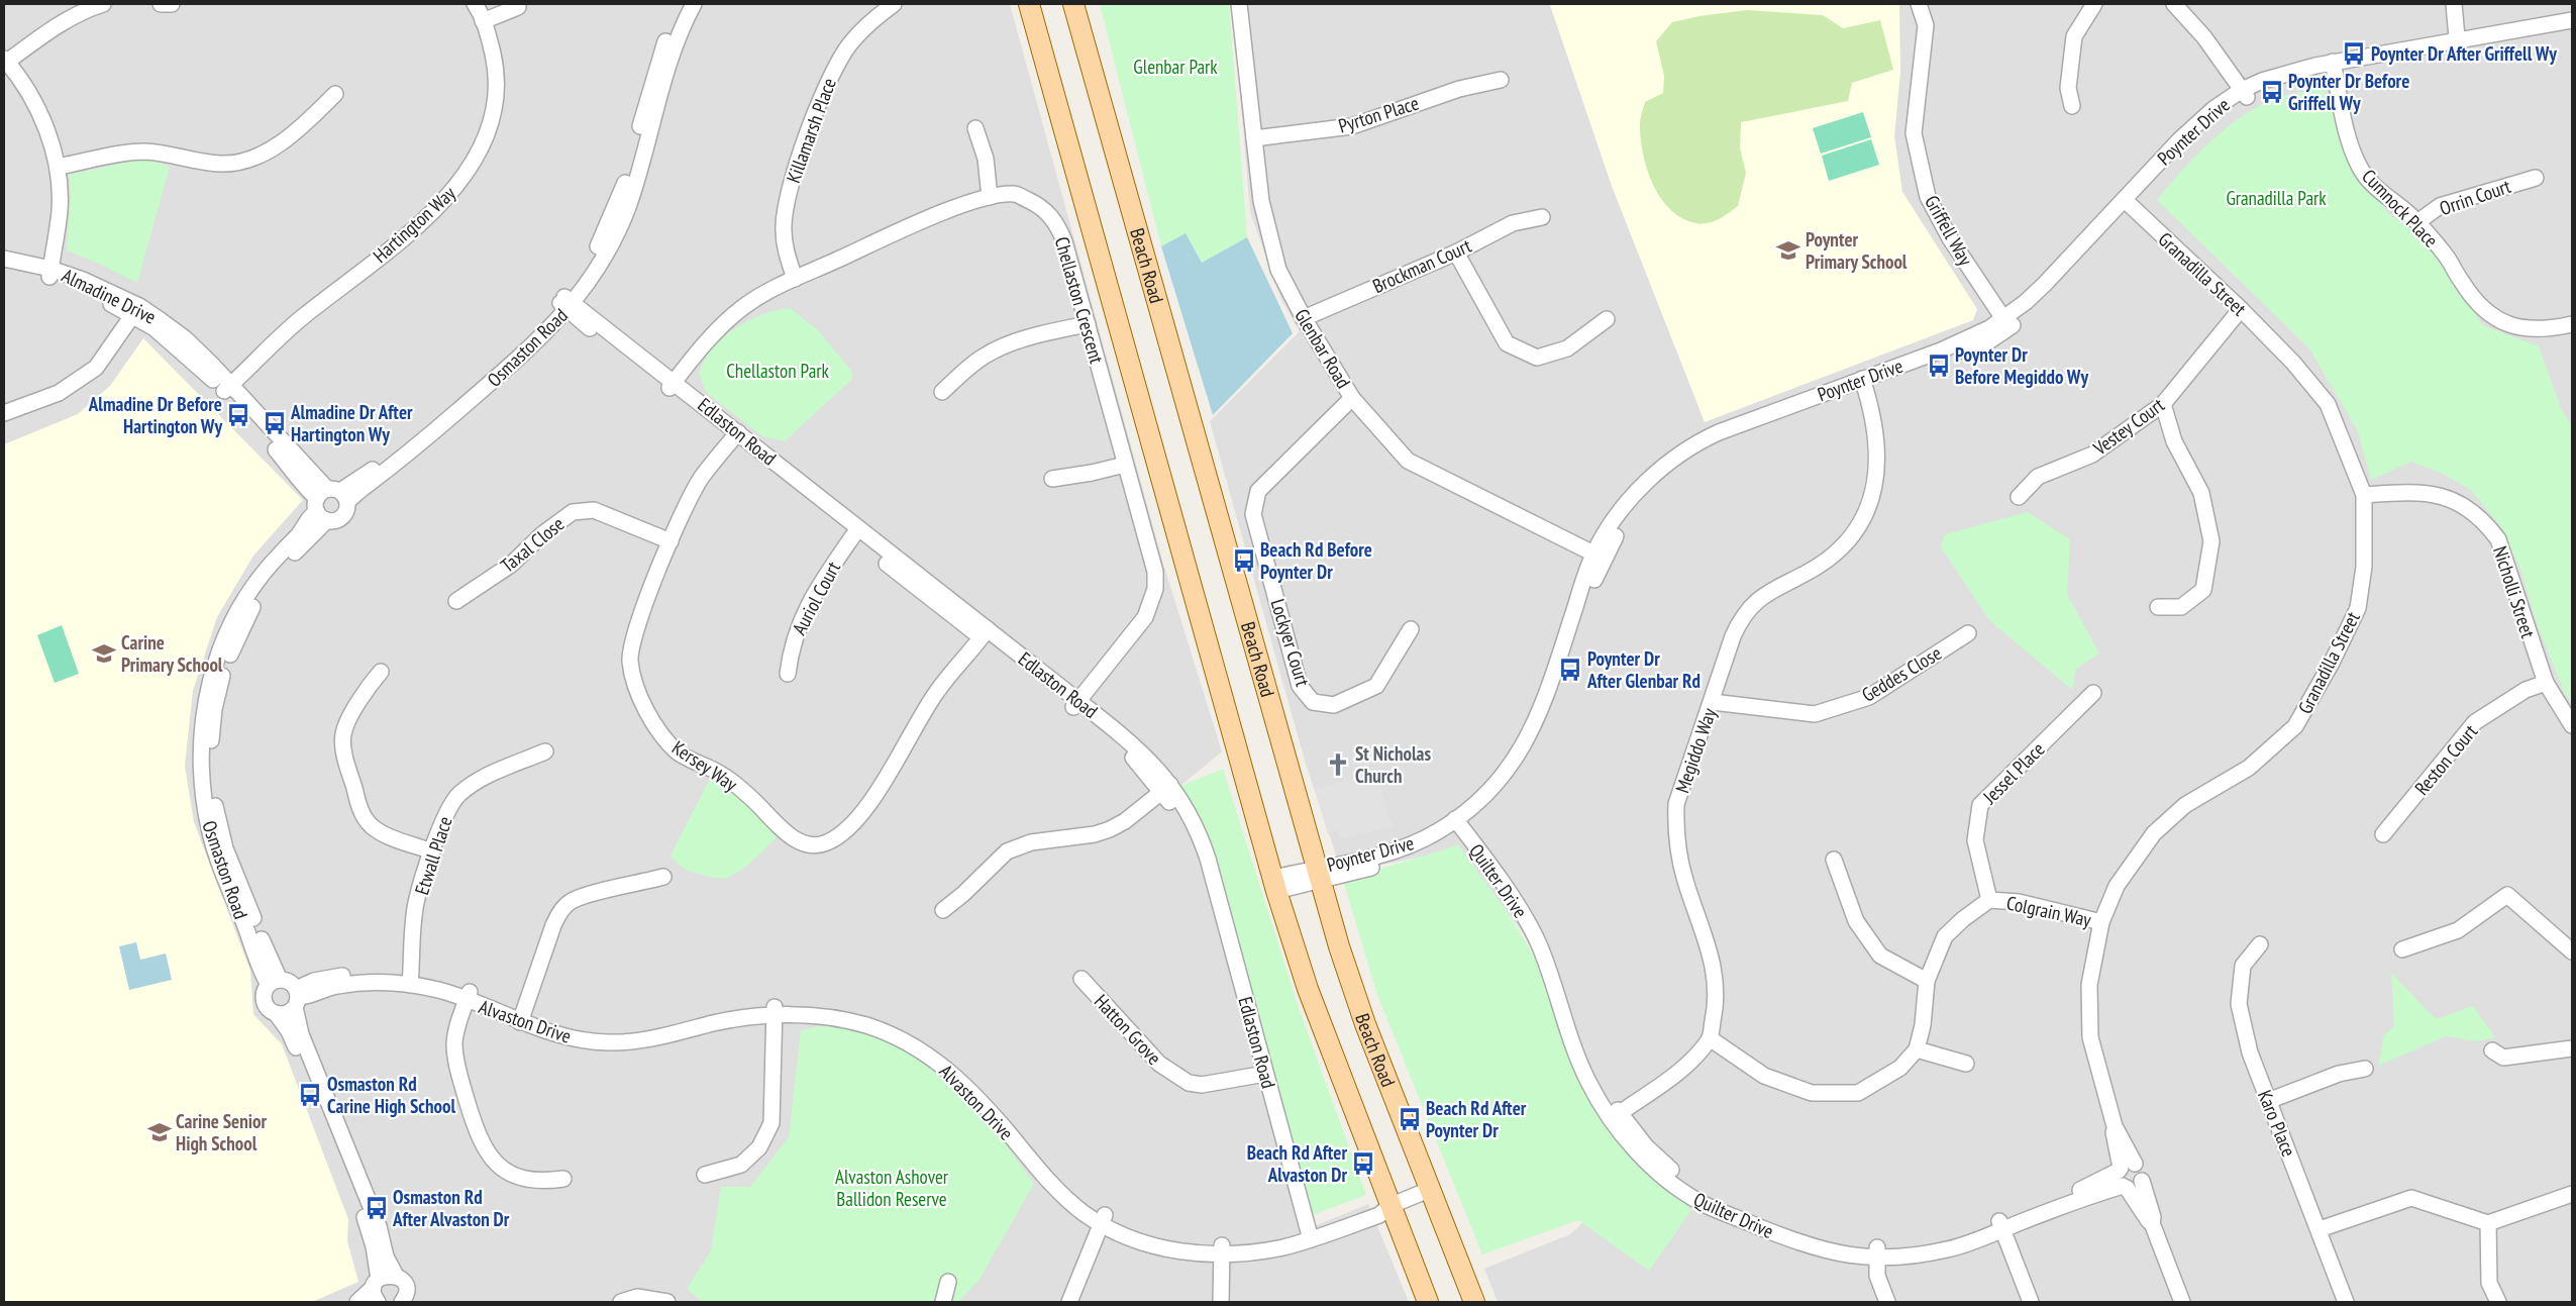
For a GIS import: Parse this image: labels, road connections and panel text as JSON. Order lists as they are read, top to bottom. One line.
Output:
{"streets":{"main road":["Beach Road"],"street":["Pyrton Place","Killamarsh Place","Poynter Drive","Orrin Court","Cumnock Place","Hartington Way","Griffell Way","Brockman Court","Granadilla Street","Almadine Drive","Chellaston Crescent","Osmaston Road","Glenbar Road","Vestey Court","Edlaston Road","Taxal Close","Nicholli Street","Auriol Court","Lockyer Court","Geddes Close","Megiddo Way","Reston Court","Kersey Way","Jessel Place","Etwall Place","Quilter Drive","Colgrain Way","Alvaston Drive","Hatton Grove","Karo Place"]},"crossings":[["Pyrton Place","Glenbar Road"],["Killamarsh Place","Chellaston Crescent"],["Poynter Drive","Cumnock Place"],["Poynter Drive","Griffell Way"],["Poynter Drive","Beach Road"],["Poynter Drive","Granadilla Street"],["Poynter Drive","Glenbar Road"],["Poynter Drive","Megiddo Way"],["Poynter Drive","Quilter Drive"],["Orrin Court","Cumnock Place"],["Hartington Way","Almadine Drive"],["Beach Road","Alvaston Drive"],["Brockman Court","Glenbar Road"],["Granadilla Street","Vestey Court"],["Granadilla Street","Nicholli Street"],["Granadilla Street","Quilter Drive"],["Granadilla Street","Colgrain Way"],["Almadine Drive","Osmaston Road"],["Chellaston Crescent","Edlaston Road"],["Osmaston Road","Edlaston Road"],["Osmaston Road","Alvaston Drive"],["Glenbar Road","Lockyer Court"],["Edlaston Road","Auriol Court"],["Edlaston Road","Kersey Way"],["Edlaston Road","Alvaston Drive"],["Edlaston Road","Hatton Grove"],["Taxal Close","Kersey Way"],["Nicholli Street","Reston Court"],["Geddes Close","Megiddo Way"],["Megiddo Way","Colgrain Way"],["Jessel Place","Colgrain Way"],["Etwall Place","Alvaston Drive"]],"parks":["Glenbar Park","Granadilla Park","Chellaston Park","Alvaston Ashover Ballidon Reserve"],"places":{"bus stop":["Poynter Dr After Griffell Wy","Poynter Dr Before Griffell Wy","Poynter Dr Before Megiddo Wy","Almadine Dr Before Hartington Wy","Almadine Dr After Hartington Wy","Beach Rd Before Poynter Dr","Poynter Dr After Glenbar Rd","Osmaston Rd Carine High School","Beach Rd After Poynter Dr","Beach Rd After Alvaston Dr","Osmaston Rd After Alvaston Dr"],"school or university":["Poynter Primary School","Carine Primary School","Carine Senior High School"],"church":["St Nicholas Church"]}}
